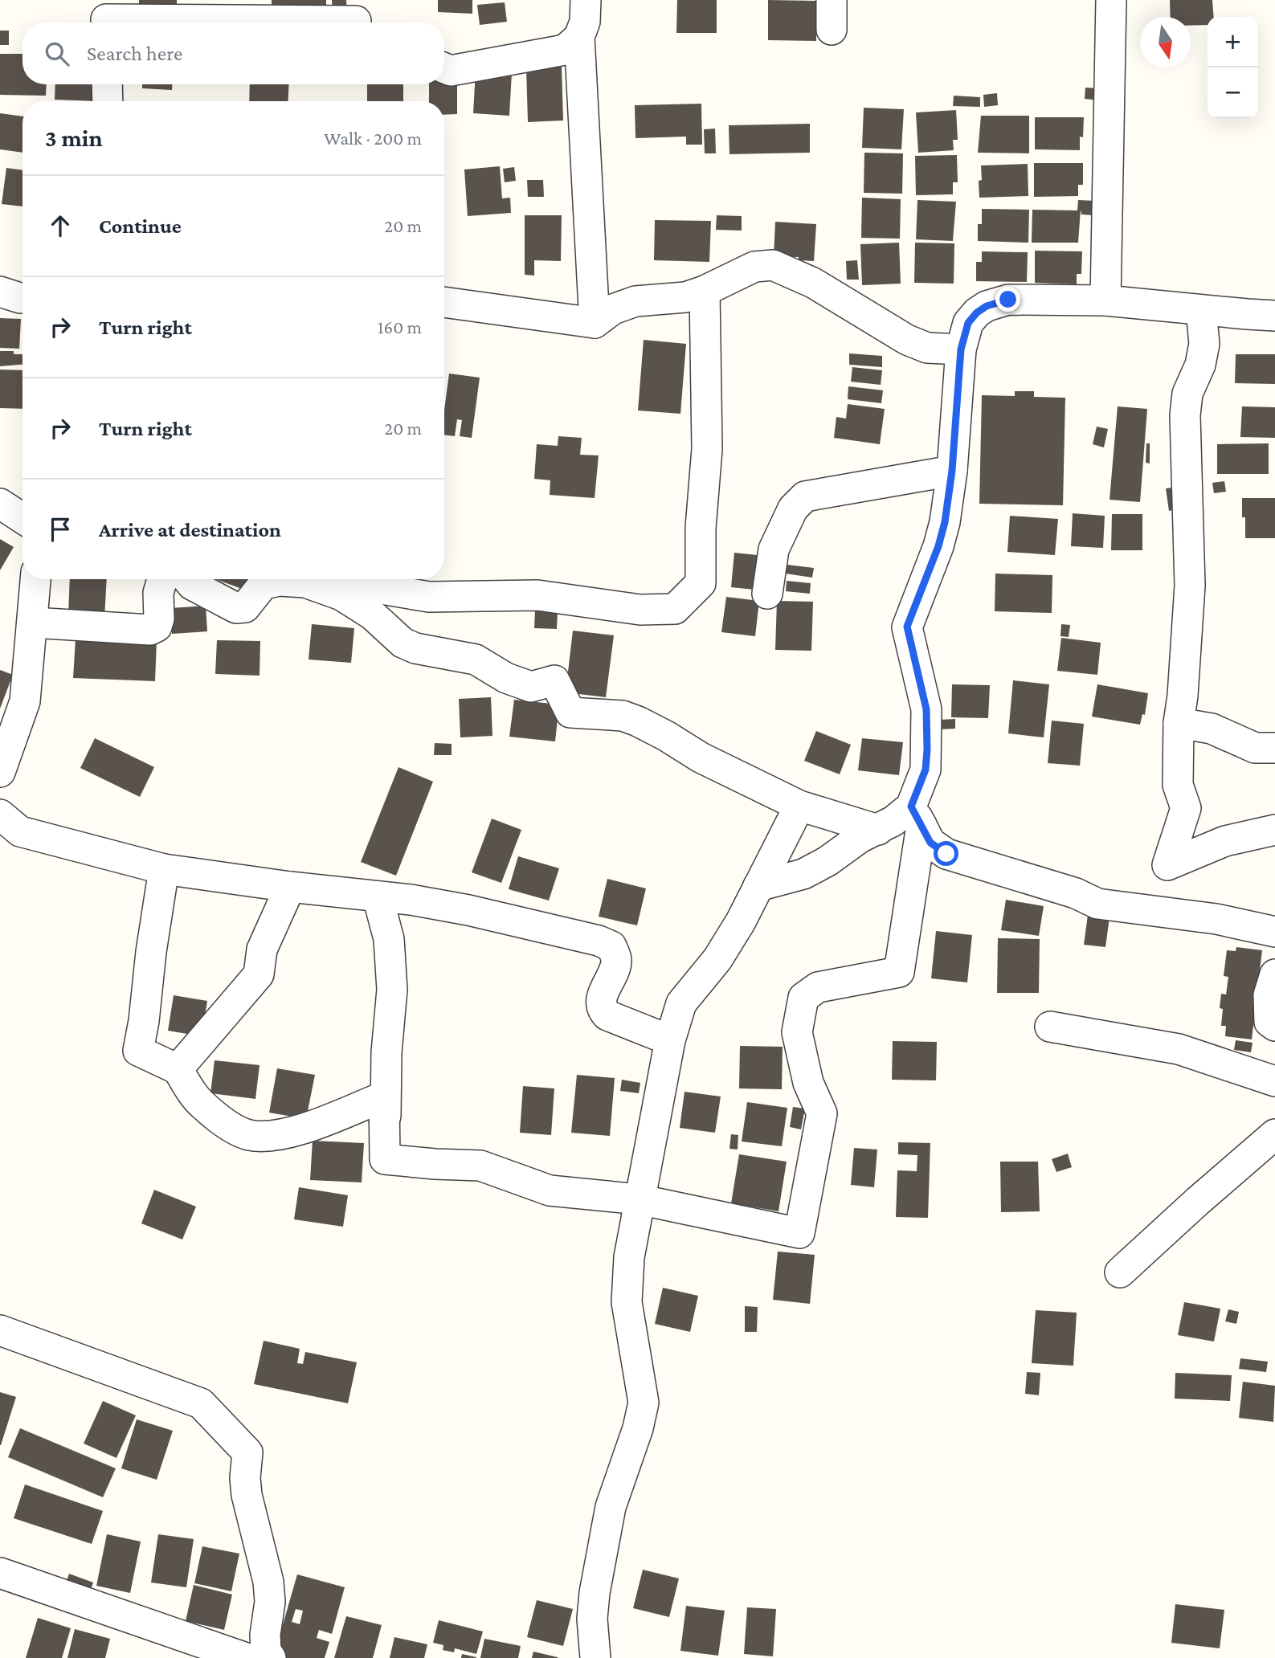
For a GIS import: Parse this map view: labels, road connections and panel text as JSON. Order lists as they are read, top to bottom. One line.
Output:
{"north":"bottom","page":{"map_buttons":["+","−"],"search":"Search here","heading":["3 min","Walk · 200 m"],"list":[["Continue","20 m"],["Turn right","160 m"],["Turn right","20 m"],"Arrive at destination"]}}
